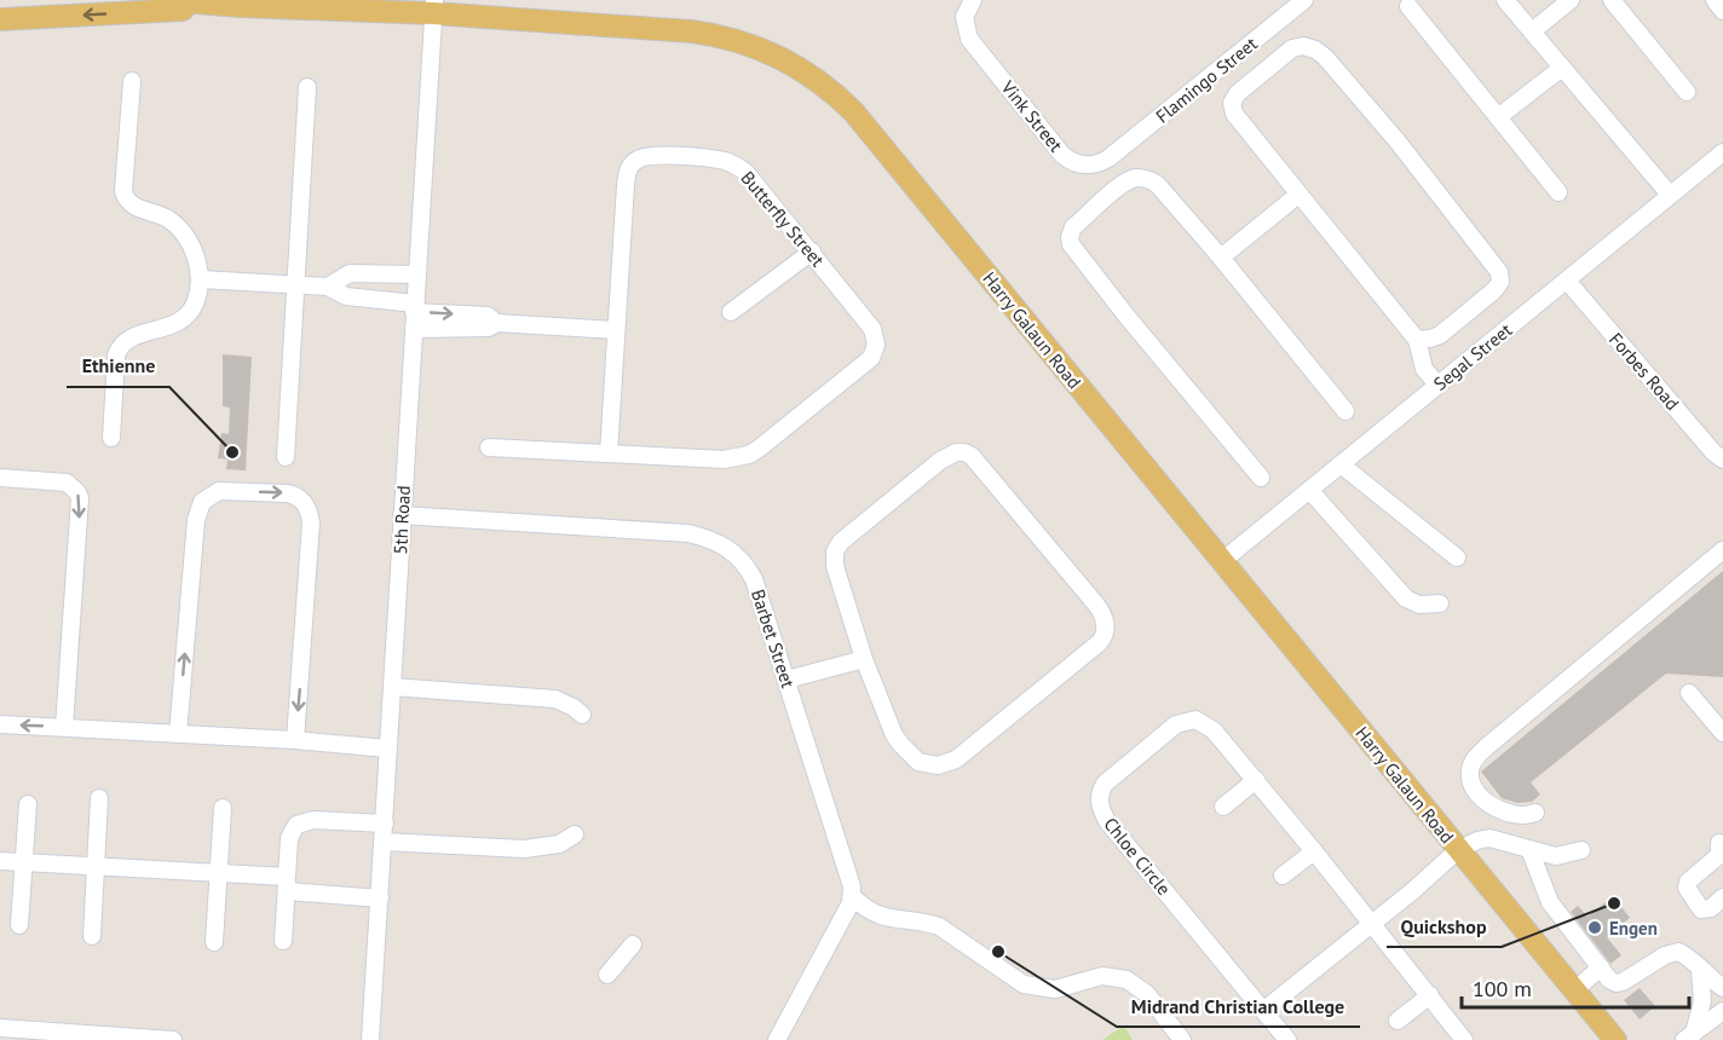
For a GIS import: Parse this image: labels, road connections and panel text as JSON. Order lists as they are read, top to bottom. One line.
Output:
{"streets":{"main road":["Harry Galaun Road"],"street":["Flamingo Street","Vink Street","Butterfly Street","Segal Street","Forbes Road","5th Road","Barbet Street","Chloe Circle"]},"crossings":[["Flamingo Street","Vink Street"],["Harry Galaun Road","Segal Street"],["Harry Galaun Road","5th Road"],["Segal Street","Forbes Road"],["5th Road","Barbet Street"]],"places":["Ethienne","Quickshop","Engen","Midrand Christian College"],"scale_bar":"100 m"}
